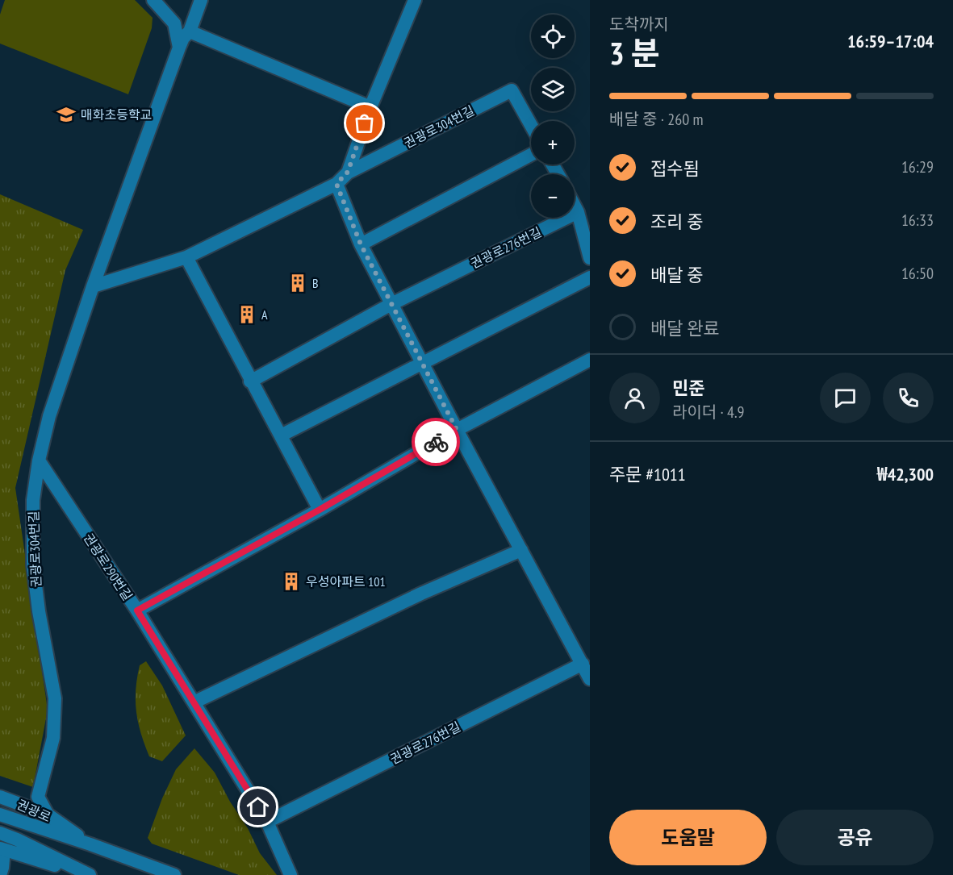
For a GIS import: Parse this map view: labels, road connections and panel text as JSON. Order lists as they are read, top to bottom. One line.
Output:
{"streets":{"street":["권광로304번길","권광로276번길","권광로290번길","권광로"]},"crossings":[["권광로304번길","권광로290번길"],["권광로304번길","권광로"],["권광로276번길","권광로290번길"]],"places":{"school or university":["매화초등학교"],"building":["B","A","우성아파트 101"]},"page":{"heading":["3 분","도착까지","16:59–17:04"],"panel":["민준","라이더 · 4.9","주문 #1011","₩42,300"],"map_buttons":["+","−"],"bar":"배달 중 · 260 m","list":[["접수됨","16:29"],["조리 중","16:33"],["배달 중","16:50"],"배달 완료"],"buttons":["도움말","공유"]}}
